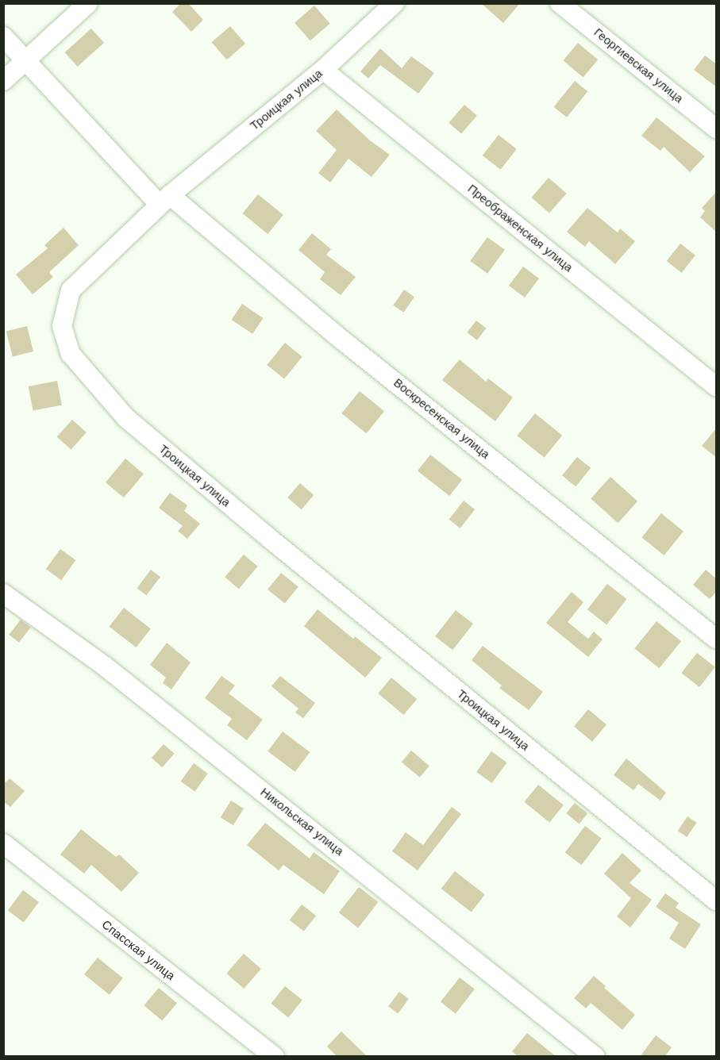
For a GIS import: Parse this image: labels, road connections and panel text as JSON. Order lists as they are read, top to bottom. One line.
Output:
{"streets":{"street":["Георгиевская улица","Троицкая улица","Преображенская улица","Воскресенская улица","Никольская улица","Спасская улица"]},"crossings":[["Троицкая улица","Преображенская улица"],["Троицкая улица","Воскресенская улица"]]}
